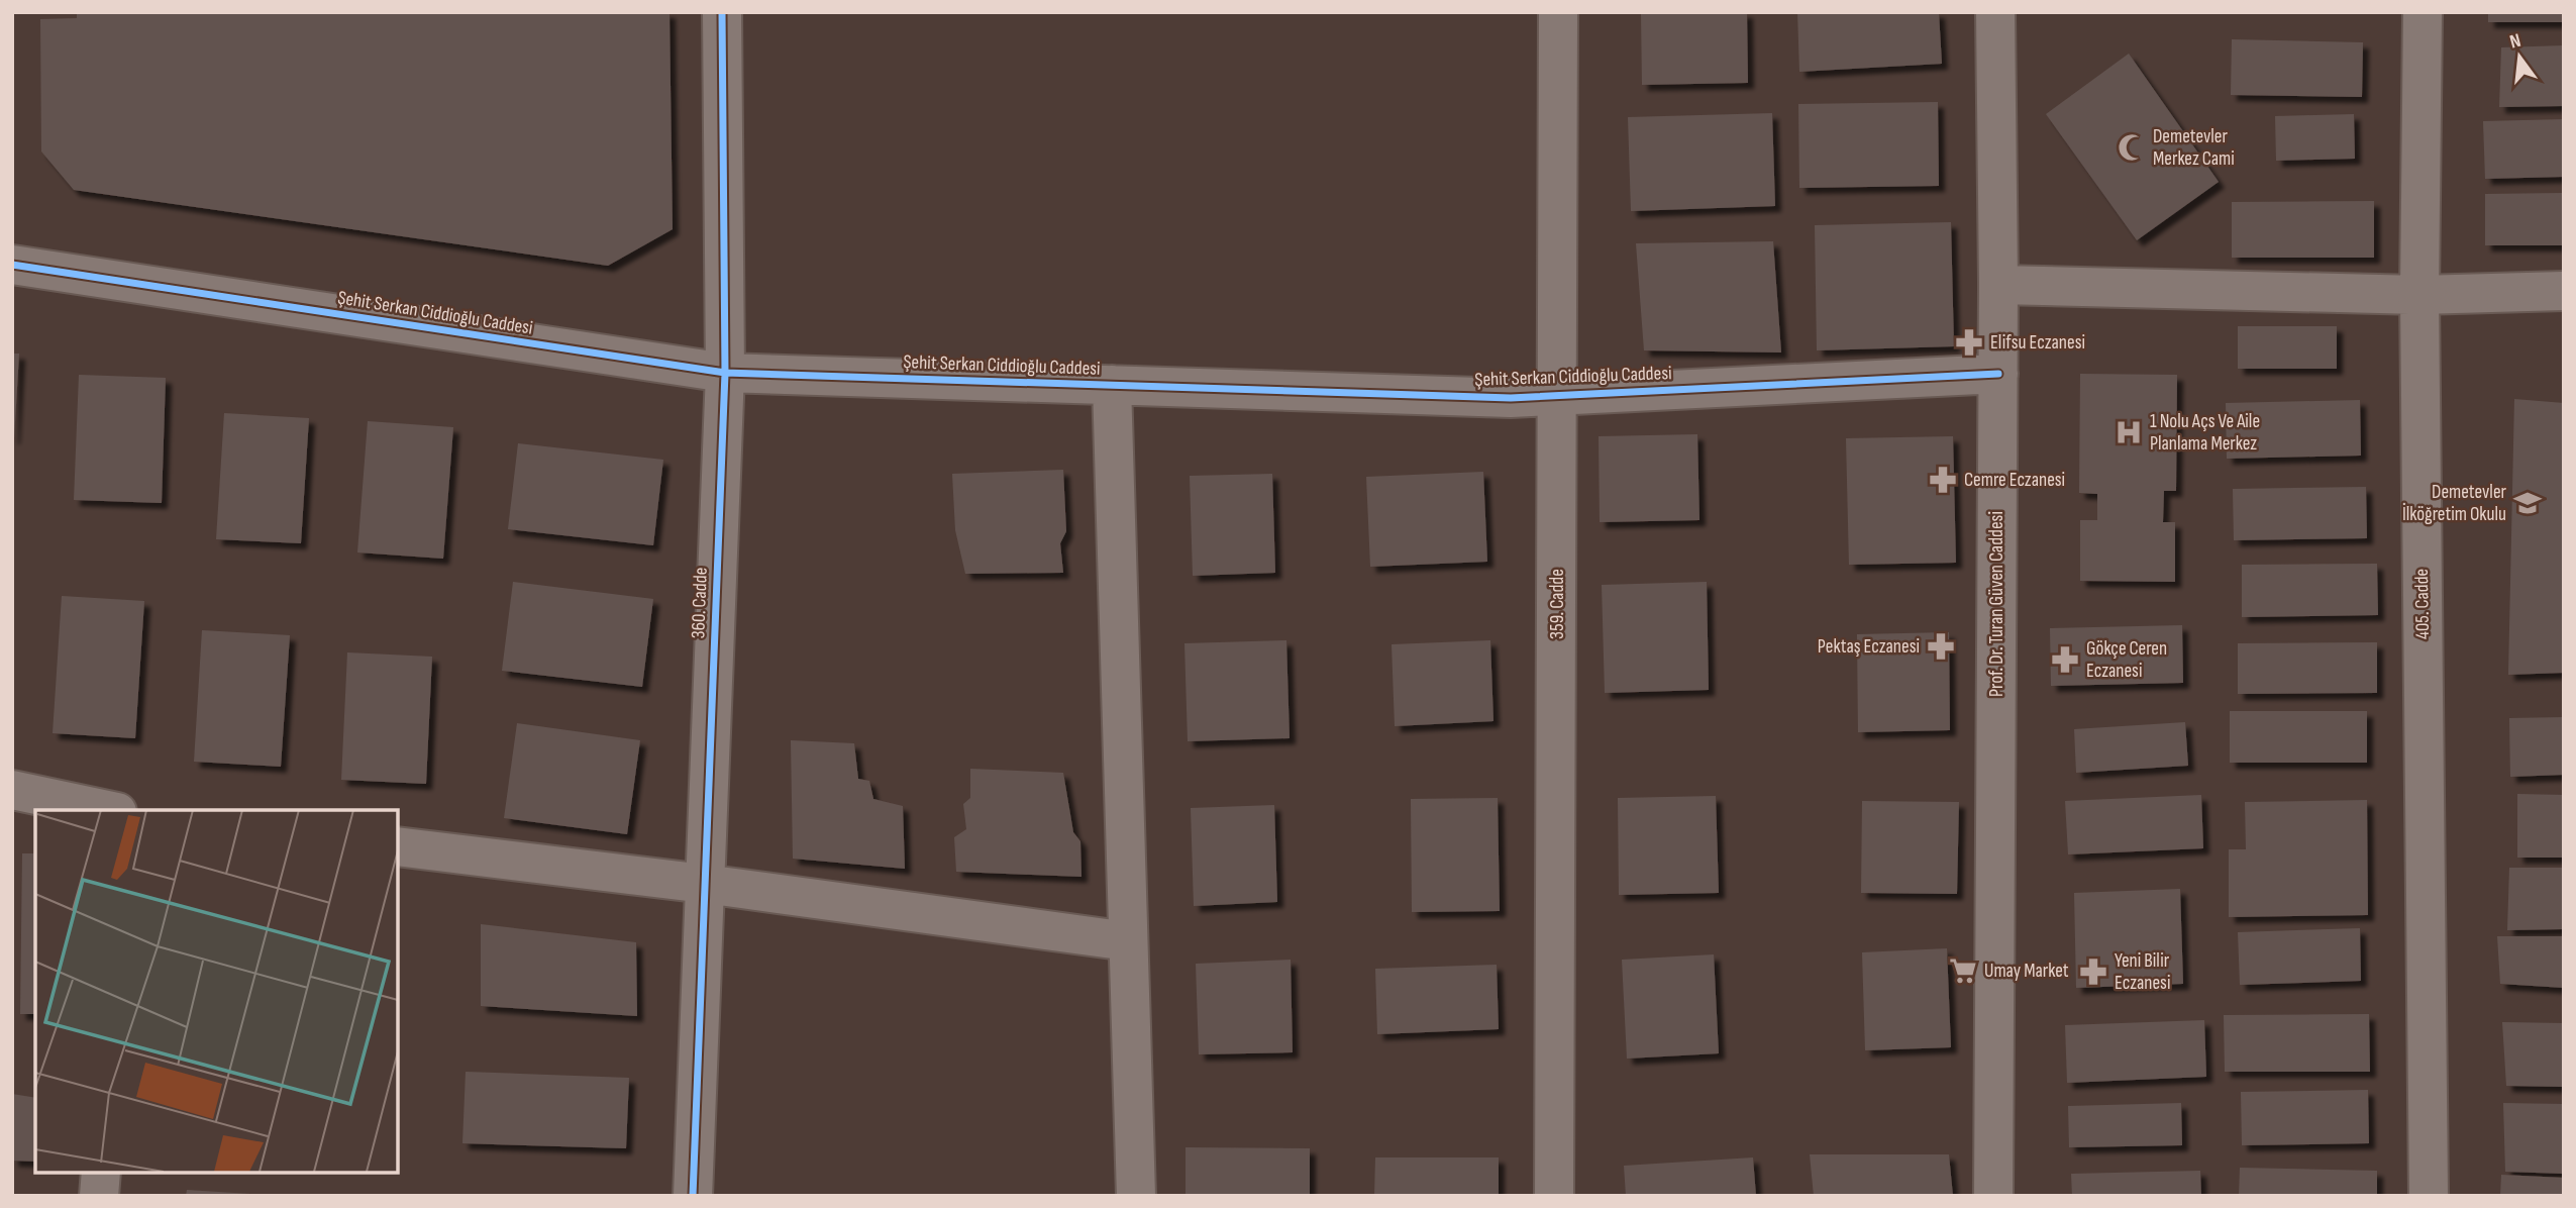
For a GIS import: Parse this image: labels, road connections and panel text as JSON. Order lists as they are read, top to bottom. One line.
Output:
{"streets":{"street":["Şehit Serkan Ciddioğlu Caddesi","360. Cadde","359. Cadde","Prof. Dr. Turan Güven Caddesi","405. Cadde"]},"crossings":[["Şehit Serkan Ciddioğlu Caddesi","360. Cadde"],["Şehit Serkan Ciddioğlu Caddesi","359. Cadde"],["Şehit Serkan Ciddioğlu Caddesi","Prof. Dr. Turan Güven Caddesi"]],"places":{"mosque":["Demetevler Merkez Cami"],"pharmacy":["Elifsu Eczanesi","Cemre Eczanesi","Pektaş Eczanesi","Gökçe Ceren Eczanesi","Yeni Bilir Eczanesi"],"hospital":["1 Nolu Açs Ve Aile Planlama Merkez"],"school or university":["Demetevler İlköğretim Okulu"],"supermarket":["Umay Market"]},"north":"top"}
